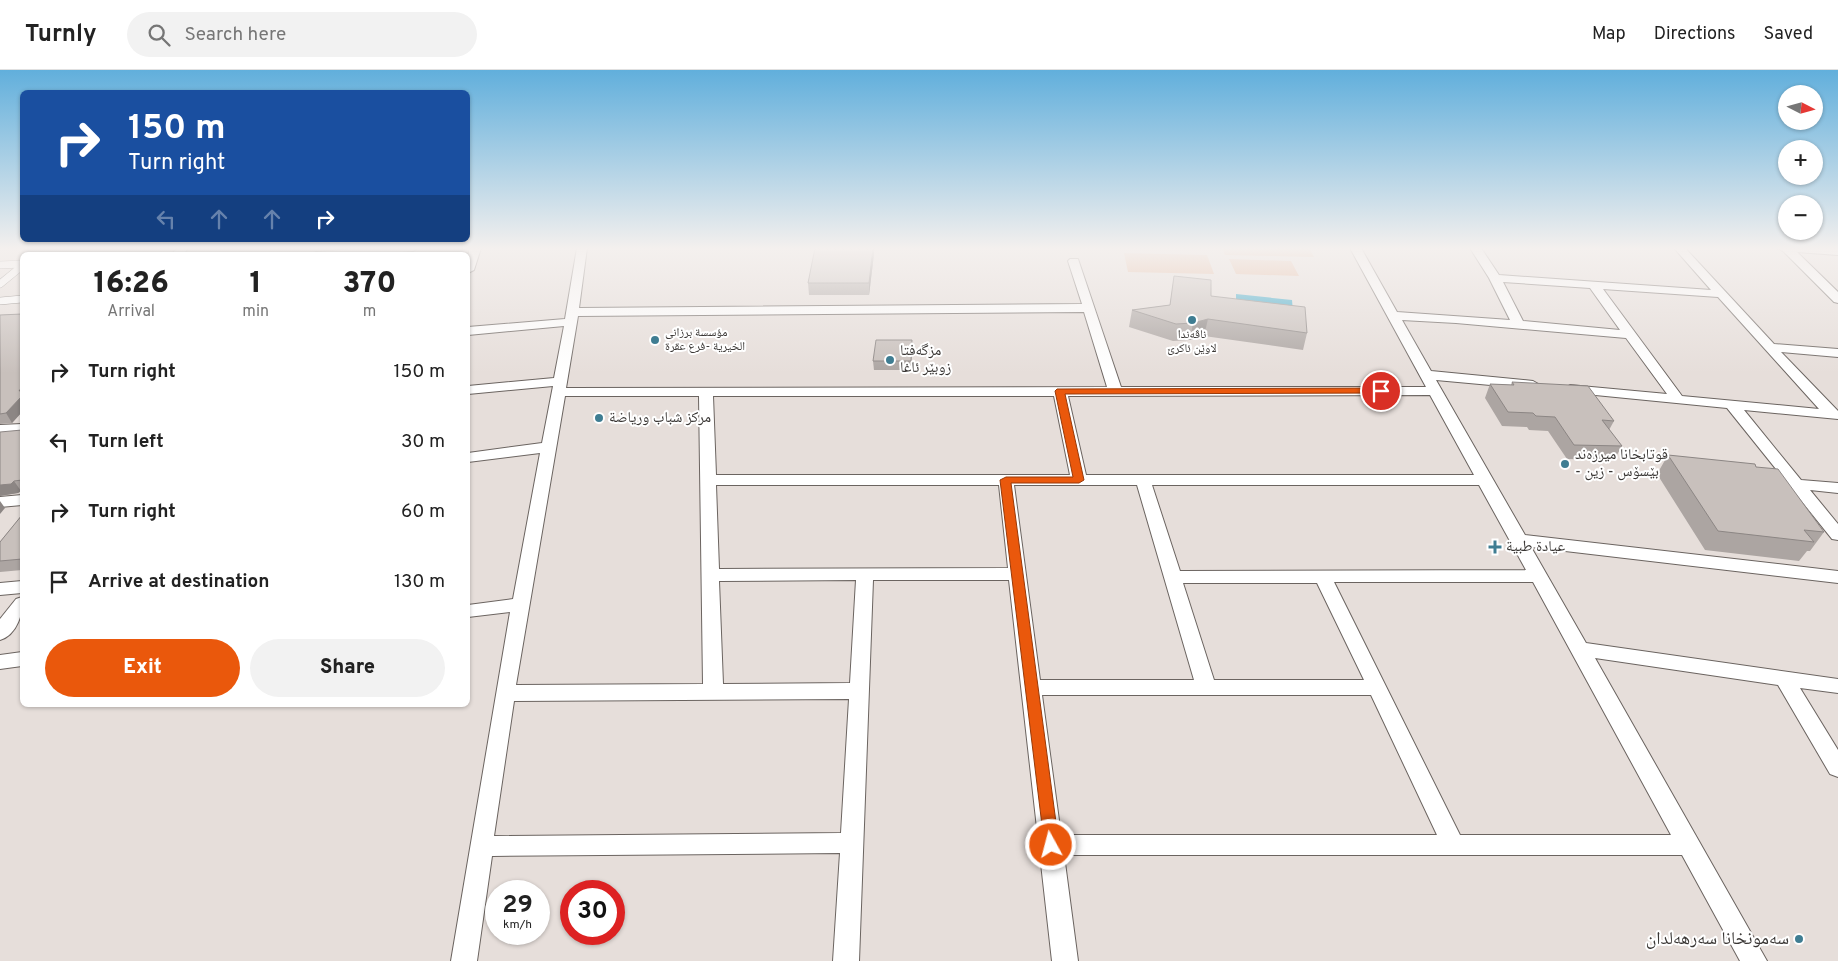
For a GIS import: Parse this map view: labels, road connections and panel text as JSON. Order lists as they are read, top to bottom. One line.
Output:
{"places":{"other":["ناڤەندا لاوێن ئاکرێ","مؤسسة برزانى الخيرية -فرع عقرة","مزگەفتا زوبێر ئاغا","مركز شباب ورياضة","قوتابخانا میرزەند - بێسۆس - زین","سەمونخانا سەرهەلدان"],"health":["عيادة طبية"]},"north":"right","page":{"header":"Turnly","search":"Search here","nav":["Map","Directions","Saved"],"map_buttons":["+","−"],"turn":["150 m","Turn right"],"eta":["16:26","Arrival","1","min","370","m"],"list":[{"name":"Turn right","value":"150 m"},{"name":"Turn left","value":"30 m"},{"name":"Turn right","value":"60 m"},{"name":"Arrive at destination","value":"130 m"}],"buttons":["Exit","Share"],"speed":"29 km/h","limit":"30"}}
